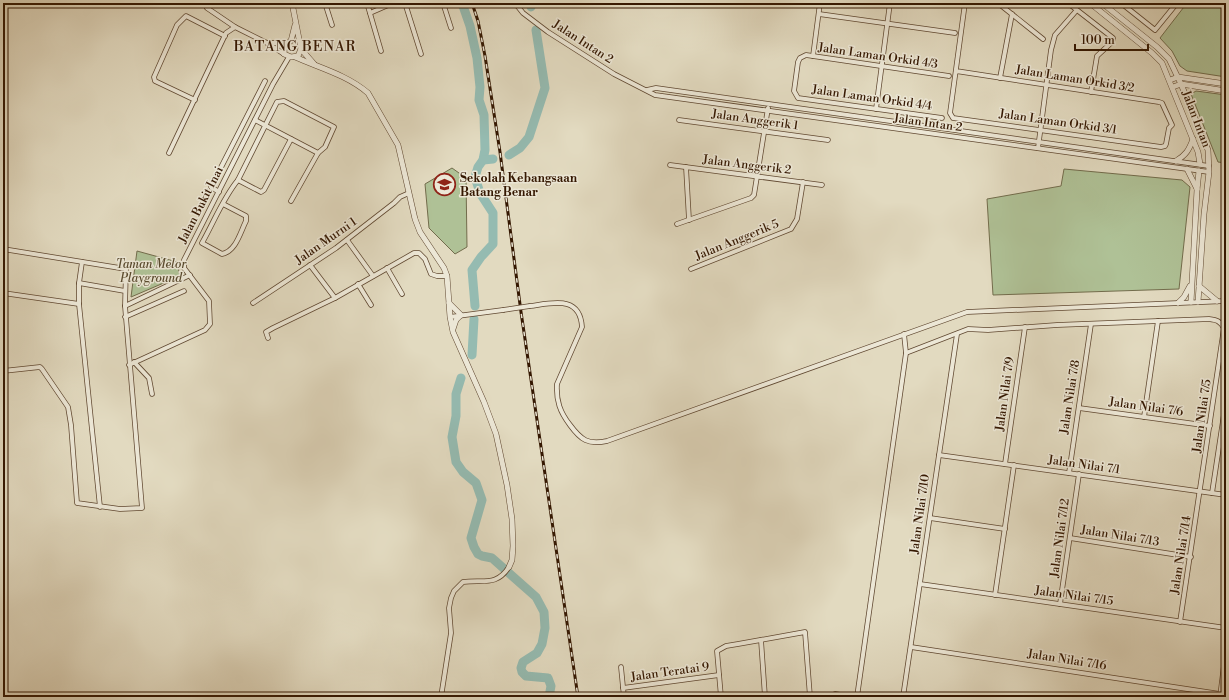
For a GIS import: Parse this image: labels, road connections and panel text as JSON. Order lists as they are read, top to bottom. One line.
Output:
{"streets":{"street":["Jalan Intan 2","Jalan Laman Orkid 4/3","Jalan Laman Orkid 3/2","Jalan Laman Orkid 4/4","Jalan Intan","Jalan Anggerik 1","Jalan Laman Orkid 3/1","Jalan Anggerik 2","Jalan Bukit Inai","Jalan Anggerik 5","Jalan Murni 1","Jalan Nilai 7/9","Jalan Nilai 7/8","Jalan Nilai 7/6","Jalan Nilai 7/5","Jalan Nilai 7/1","Jalan Nilai 7/10","Jalan Nilai 7/13","Jalan Nilai 7/12","Jalan Nilai 7/14","Jalan Nilai 7/15","Jalan Nilai 7/16","Jalan Teratai 9"]},"crossings":[["Jalan Intan 2","Jalan Intan"],["Jalan Laman Orkid 4/3","Jalan Laman Orkid 4/4"],["Jalan Laman Orkid 3/2","Jalan Laman Orkid 3/1"],["Jalan Anggerik 2","Jalan Anggerik 5"],["Jalan Nilai 7/9","Jalan Nilai 7/5"],["Jalan Nilai 7/9","Jalan Nilai 7/1"],["Jalan Nilai 7/8","Jalan Nilai 7/6"],["Jalan Nilai 7/8","Jalan Nilai 7/5"],["Jalan Nilai 7/8","Jalan Nilai 7/1"],["Jalan Nilai 7/6","Jalan Nilai 7/5"],["Jalan Nilai 7/5","Jalan Nilai 7/1"],["Jalan Nilai 7/5","Jalan Nilai 7/10"],["Jalan Nilai 7/5","Jalan Nilai 7/14"],["Jalan Nilai 7/1","Jalan Nilai 7/10"],["Jalan Nilai 7/1","Jalan Nilai 7/12"],["Jalan Nilai 7/1","Jalan Nilai 7/14"],["Jalan Nilai 7/10","Jalan Nilai 7/15"],["Jalan Nilai 7/10","Jalan Nilai 7/16"],["Jalan Nilai 7/13","Jalan Nilai 7/12"],["Jalan Nilai 7/13","Jalan Nilai 7/14"],["Jalan Nilai 7/12","Jalan Nilai 7/15"],["Jalan Nilai 7/14","Jalan Nilai 7/15"]],"districts":["BATANG BENAR"],"parks":["Taman Melor Playground"],"places":{"school or university":["Sekolah Kebangsaan Batang Benar"]},"scale_bar":"100 m"}
